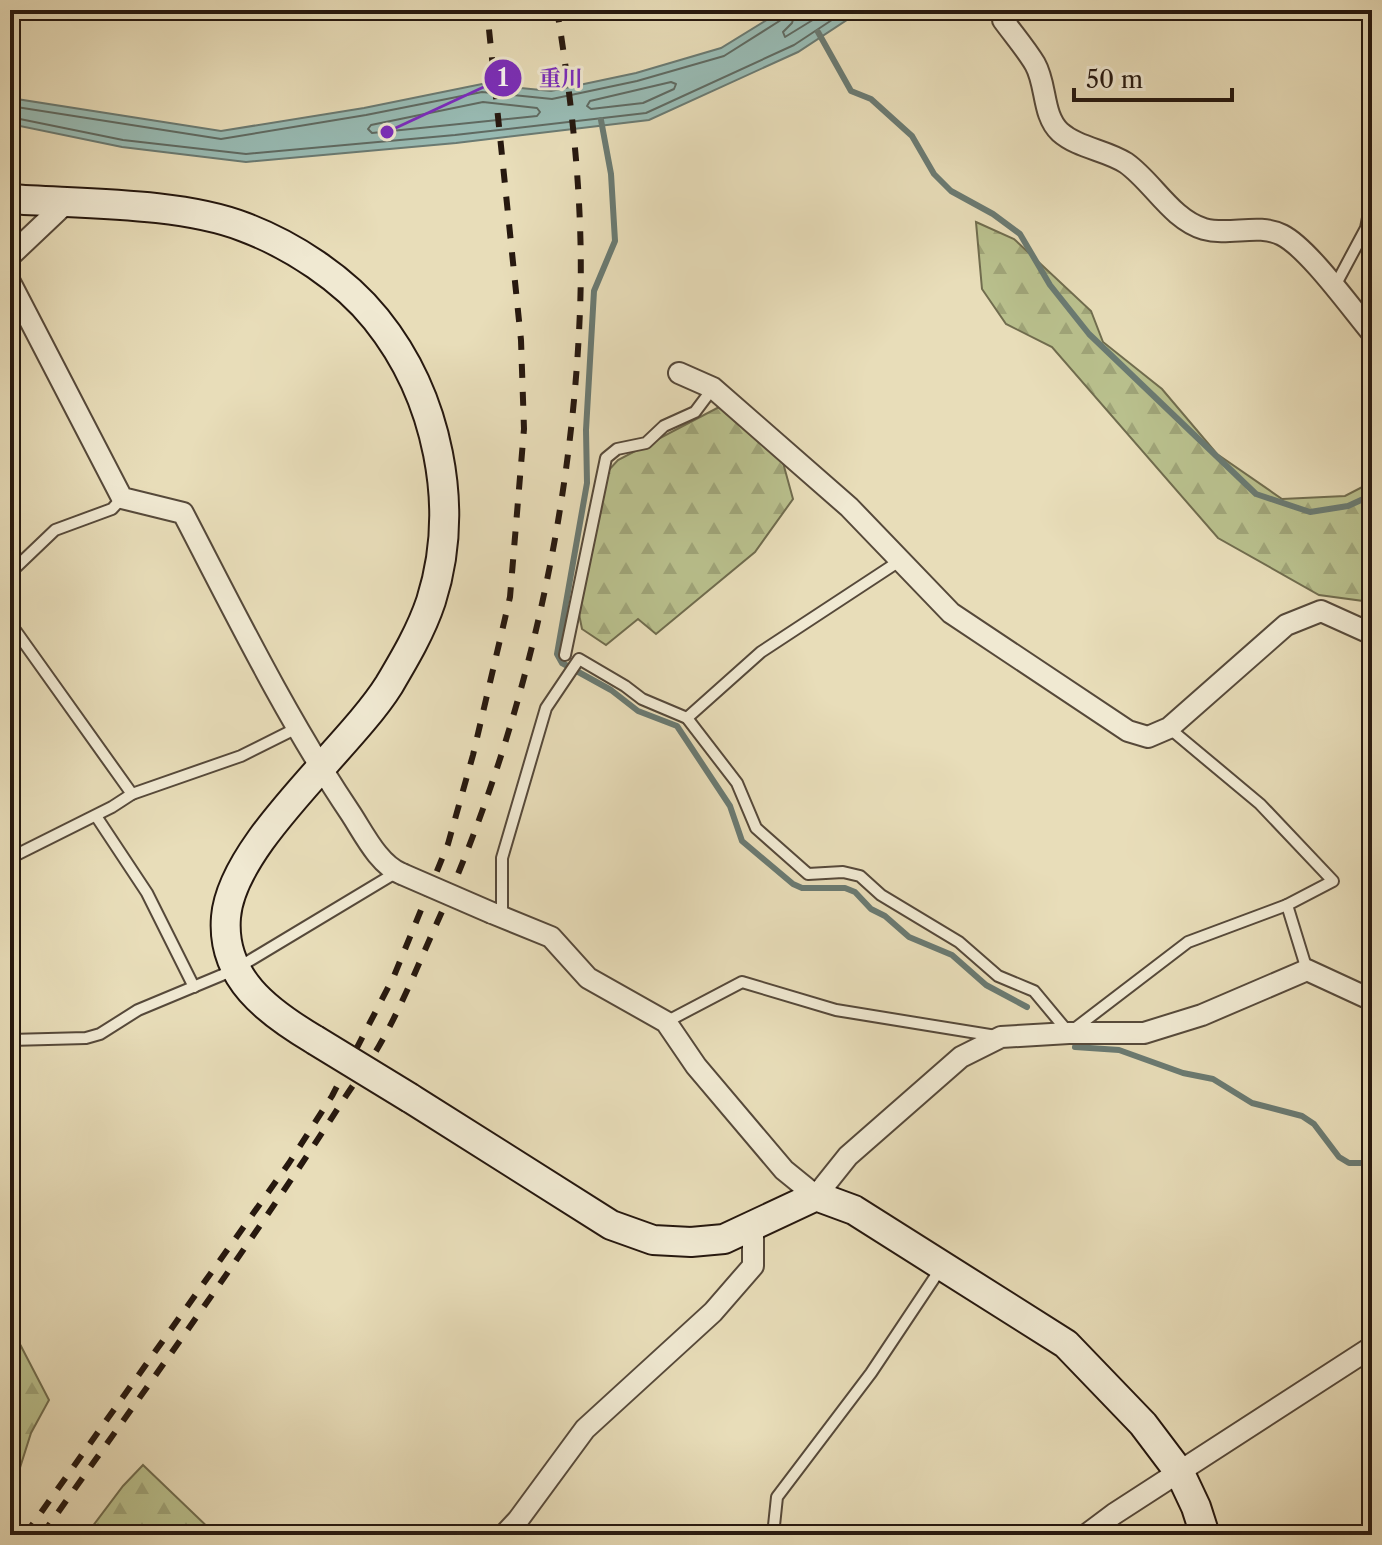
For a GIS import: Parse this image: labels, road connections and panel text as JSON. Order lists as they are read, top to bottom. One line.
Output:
{"places":["重川"],"scale_bar":"50 m"}
